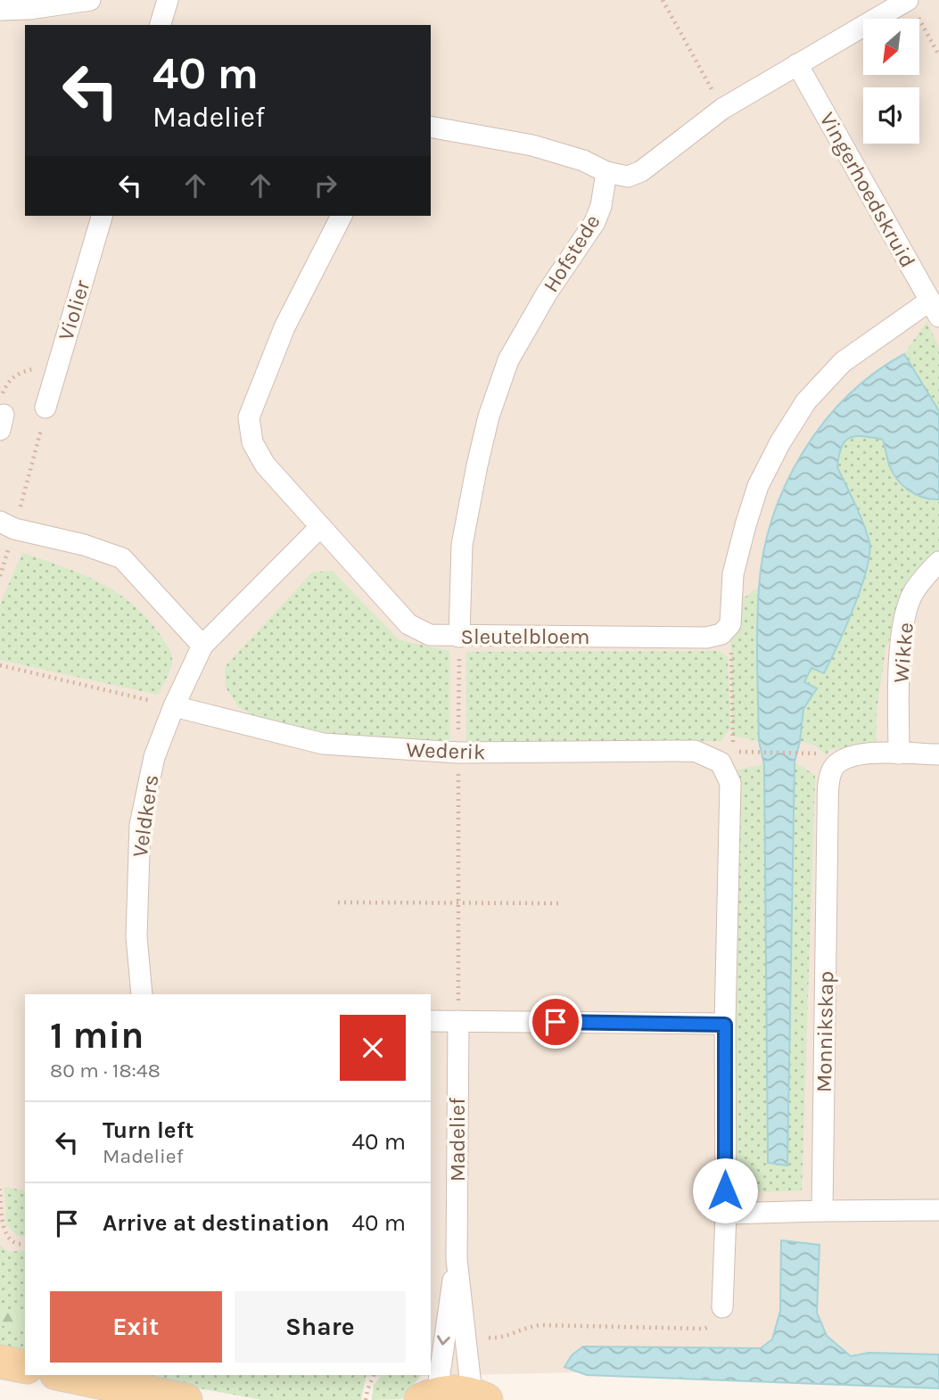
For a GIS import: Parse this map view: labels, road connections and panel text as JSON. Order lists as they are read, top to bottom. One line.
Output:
{"streets":{"street":["Vingerhoedskruid","Hofstede","Violier","Sleutelbloem","Wikke","Wederik","Veldkers","Monnikskap","Madelief"]},"crossings":[["Hofstede","Sleutelbloem"],["Sleutelbloem","Veldkers"],["Wikke","Monnikskap"],["Wederik","Veldkers"]],"north":"bottom left","page":{"turn":["40 m","Madelief"],"heading":["1 min","80 m · 18:48"],"list":[{"name":"Turn left","note":"Madelief","value":"40 m"},{"name":"Arrive at destination","value":"40 m"}],"buttons":["Exit","Share"]}}
